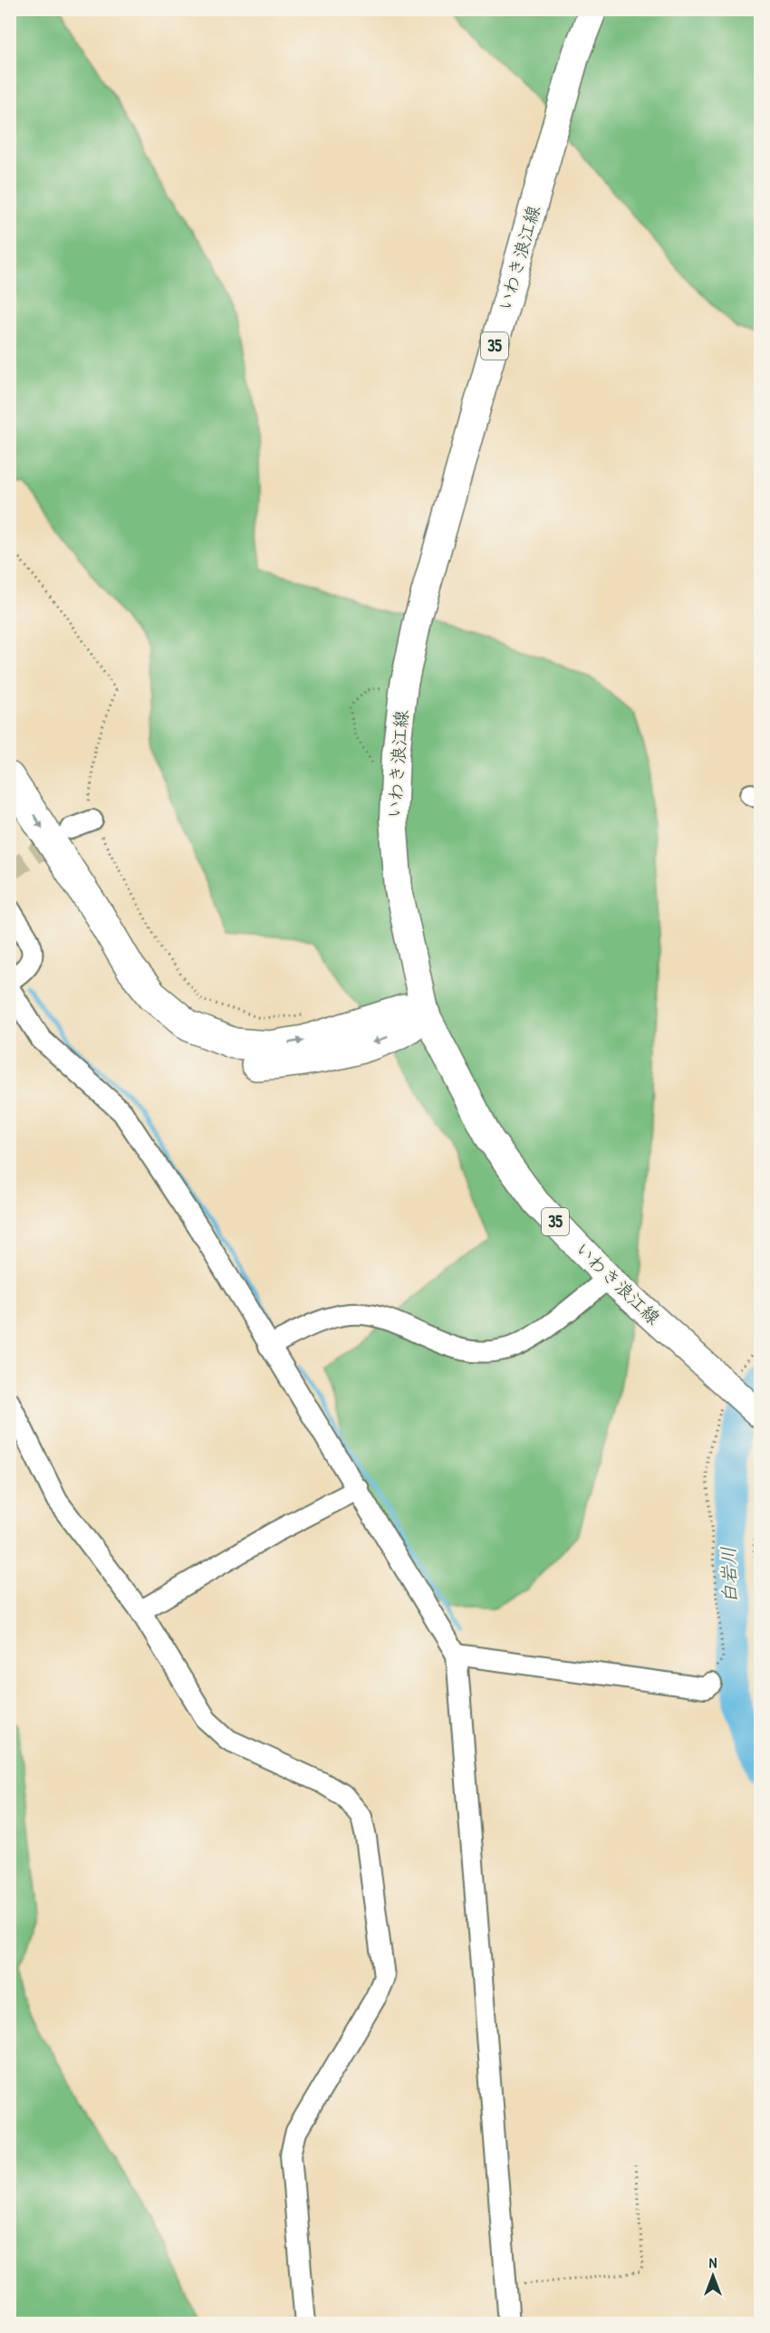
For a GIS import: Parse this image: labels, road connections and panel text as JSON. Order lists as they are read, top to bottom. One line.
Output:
{"streets":{"main road":["いわき浪江線","35"]},"water":["白岩川"],"north":"top"}
